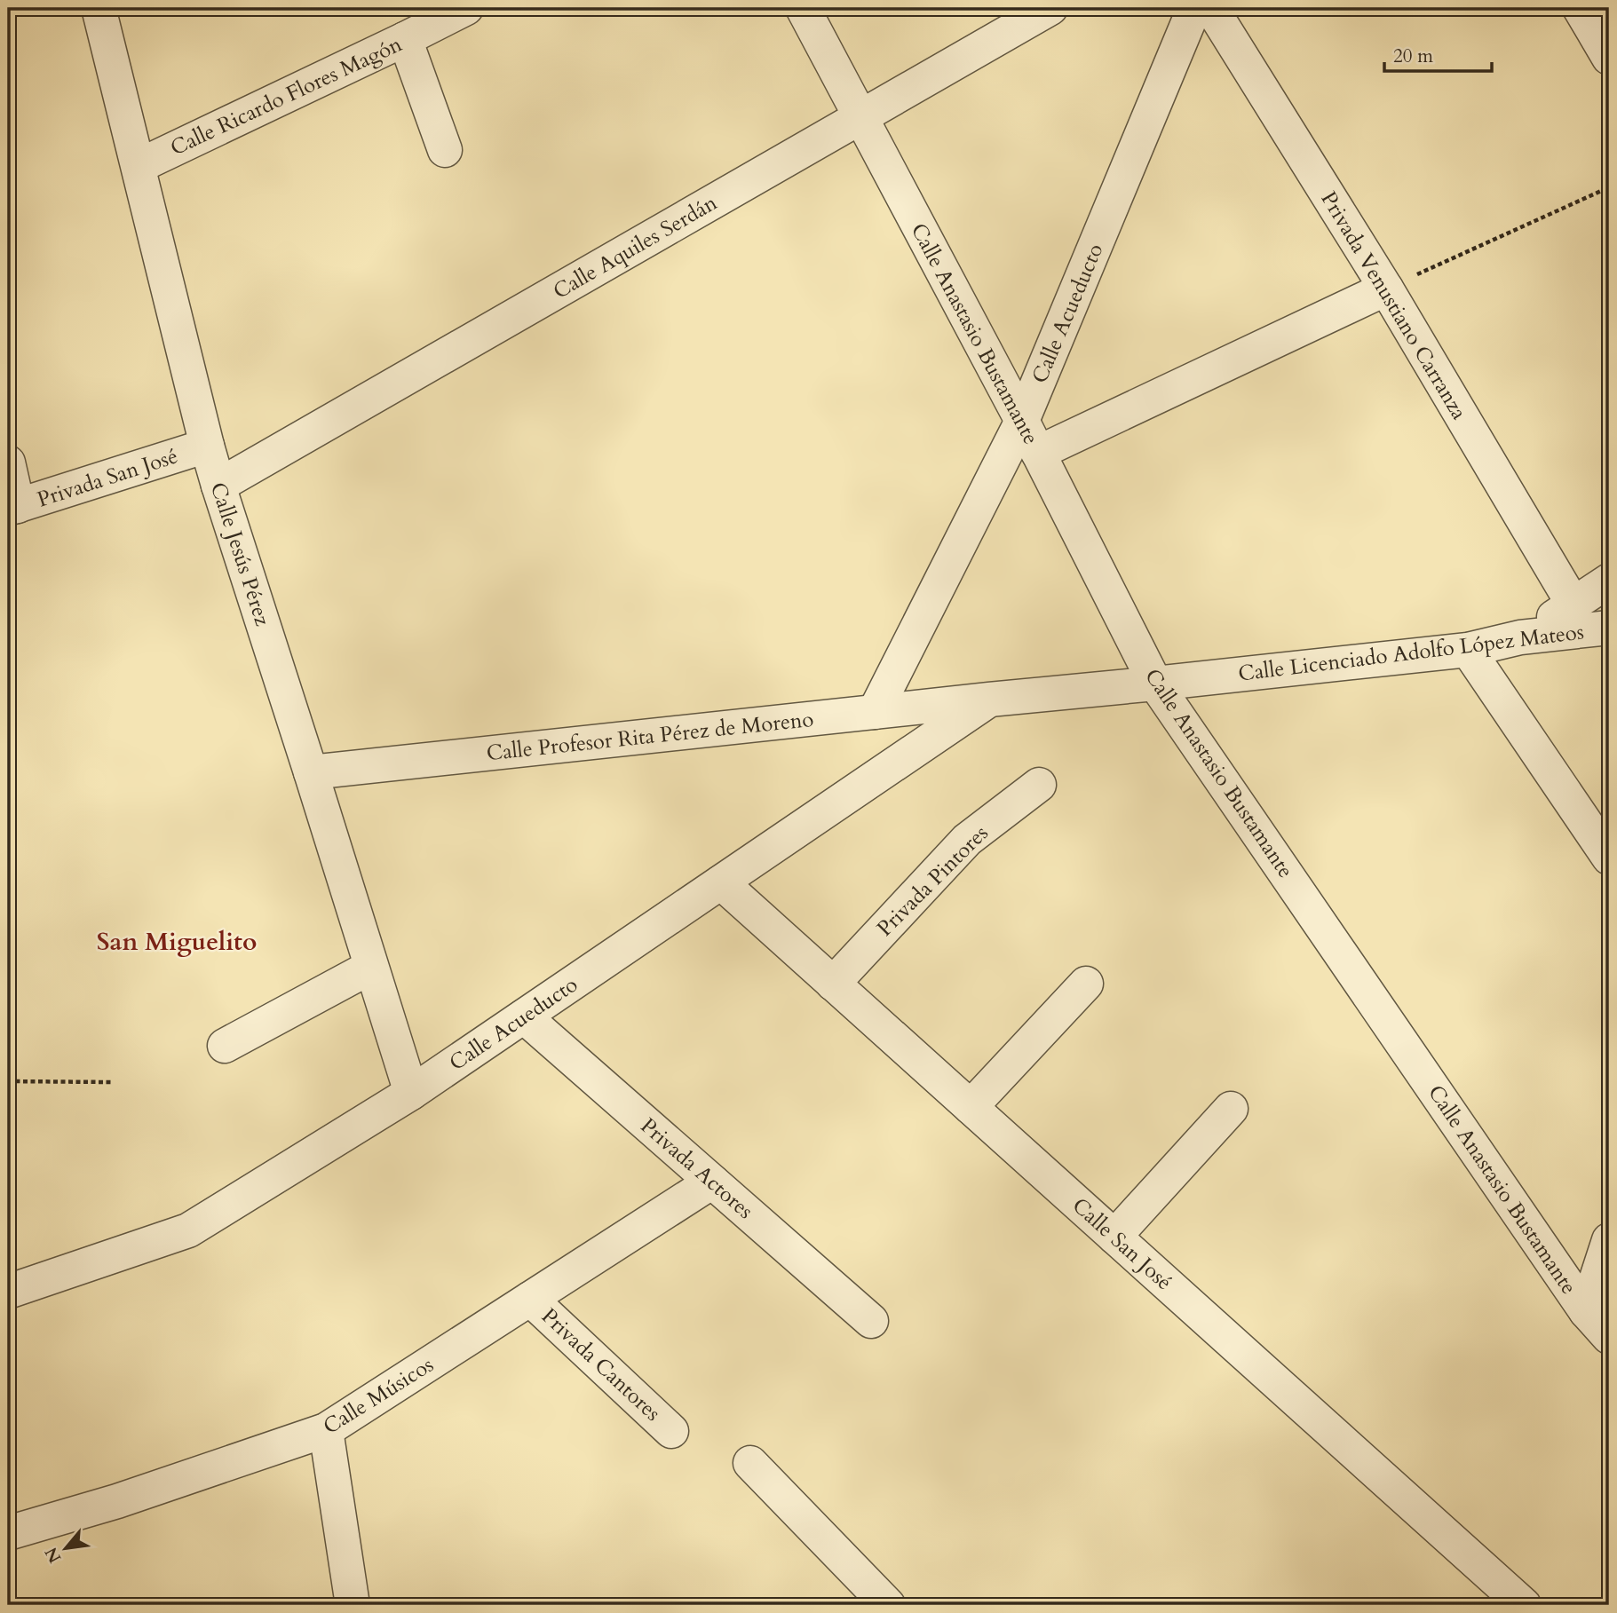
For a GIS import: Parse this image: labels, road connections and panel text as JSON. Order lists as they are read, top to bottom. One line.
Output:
{"streets":{"street":["Calle Ricardo Flores Magón","Calle Aquiles Serdán","Privada Venustiano Carranza","Calle Acueducto","Calle Anastasio Bustamante","Privada San José","Calle Jesús Pérez","Calle Licenciado Adolfo López Mateos","Calle Profesor Rita Pérez de Moreno","Privada Pintores","Privada Actores","Calle San José","Privada Cantores","Calle Músicos"]},"crossings":[["Calle Ricardo Flores Magón","Calle Jesús Pérez"],["Calle Aquiles Serdán","Calle Anastasio Bustamante"],["Calle Aquiles Serdán","Calle Jesús Pérez"],["Calle Acueducto","Calle Anastasio Bustamante"],["Calle Acueducto","Calle Jesús Pérez"],["Calle Acueducto","Calle Licenciado Adolfo López Mateos"],["Calle Acueducto","Calle Profesor Rita Pérez de Moreno"],["Calle Acueducto","Privada Actores"],["Calle Acueducto","Calle San José"],["Calle Anastasio Bustamante","Calle Licenciado Adolfo López Mateos"],["Privada San José","Calle Jesús Pérez"],["Calle Jesús Pérez","Calle Profesor Rita Pérez de Moreno"],["Calle Licenciado Adolfo López Mateos","Calle Profesor Rita Pérez de Moreno"],["Privada Pintores","Calle San José"],["Privada Actores","Calle Músicos"],["Privada Cantores","Calle Músicos"]],"districts":["San Miguelito"],"scale_bar":"20 m","north":"bottom left"}
